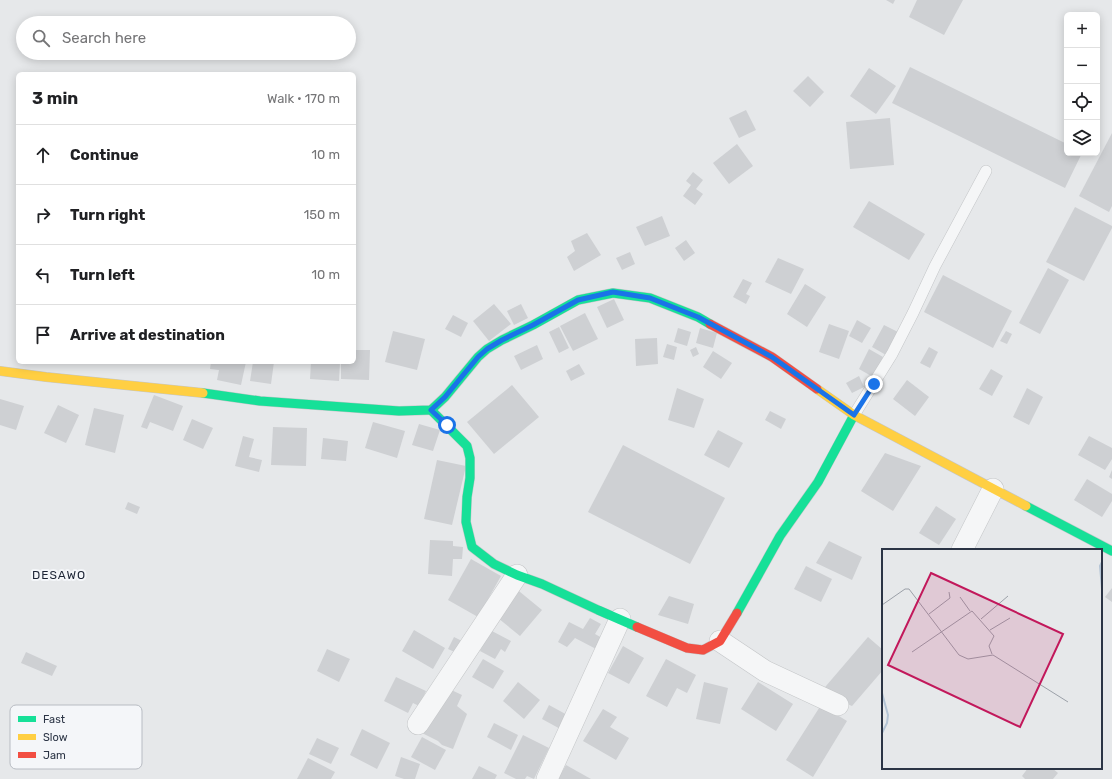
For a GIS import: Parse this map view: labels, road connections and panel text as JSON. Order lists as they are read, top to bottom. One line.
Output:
{"districts":["DESAWO"],"legend":["Fast","Slow","Jam"],"page":{"map_buttons":["+","−"],"search":"Search here","heading":["3 min","Walk · 170 m"],"list":[["Continue","10 m"],["Turn right","150 m"],["Turn left","10 m"],"Arrive at destination"]}}
